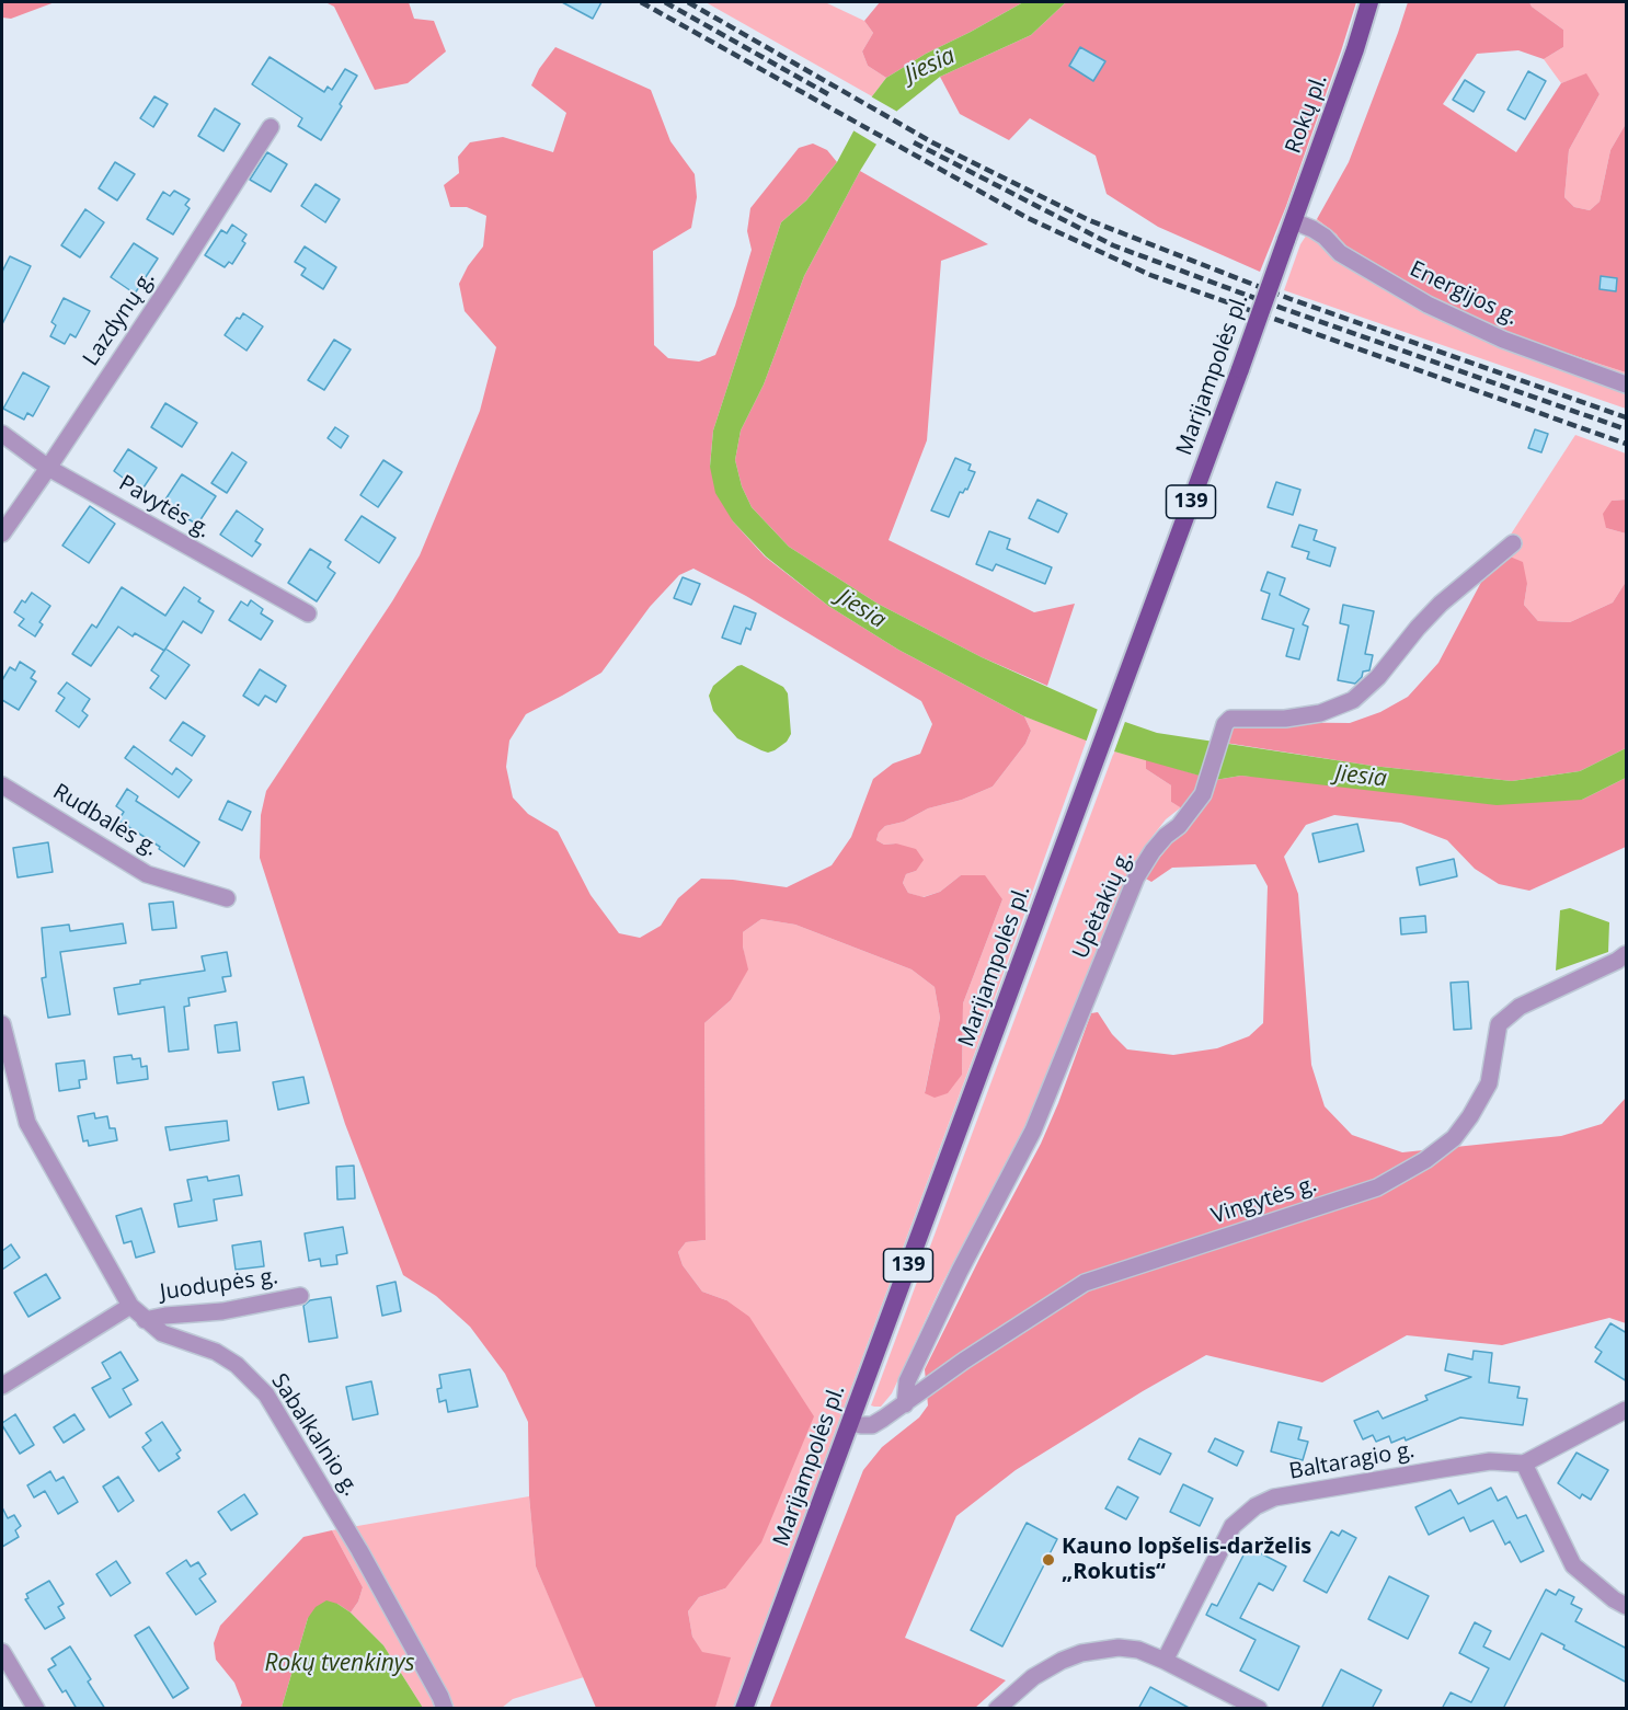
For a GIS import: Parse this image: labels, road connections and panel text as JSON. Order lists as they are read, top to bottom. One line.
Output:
{"streets":{"main road":["Rokų pl.","Marijampolės pl.","139"],"street":["Energijos g.","Lazdynų g.","Pavytės g.","Rudbalės g.","Upėtakių g.","Vingytės g.","Juodupės g.","Sabalkalnio g.","Baltaragio g."]},"crossings":[["Rokų pl.","Energijos g."],["Rokų pl.","Marijampolės pl."],["Lazdynų g.","Pavytės g."],["Marijampolės pl.","Vingytės g."],["Upėtakių g.","Vingytės g."],["Juodupės g.","Sabalkalnio g."]],"water":["Jiesia","Rokų tvenkinys"],"places":["Kauno lopšelis-darželis „Rokutis“"]}
